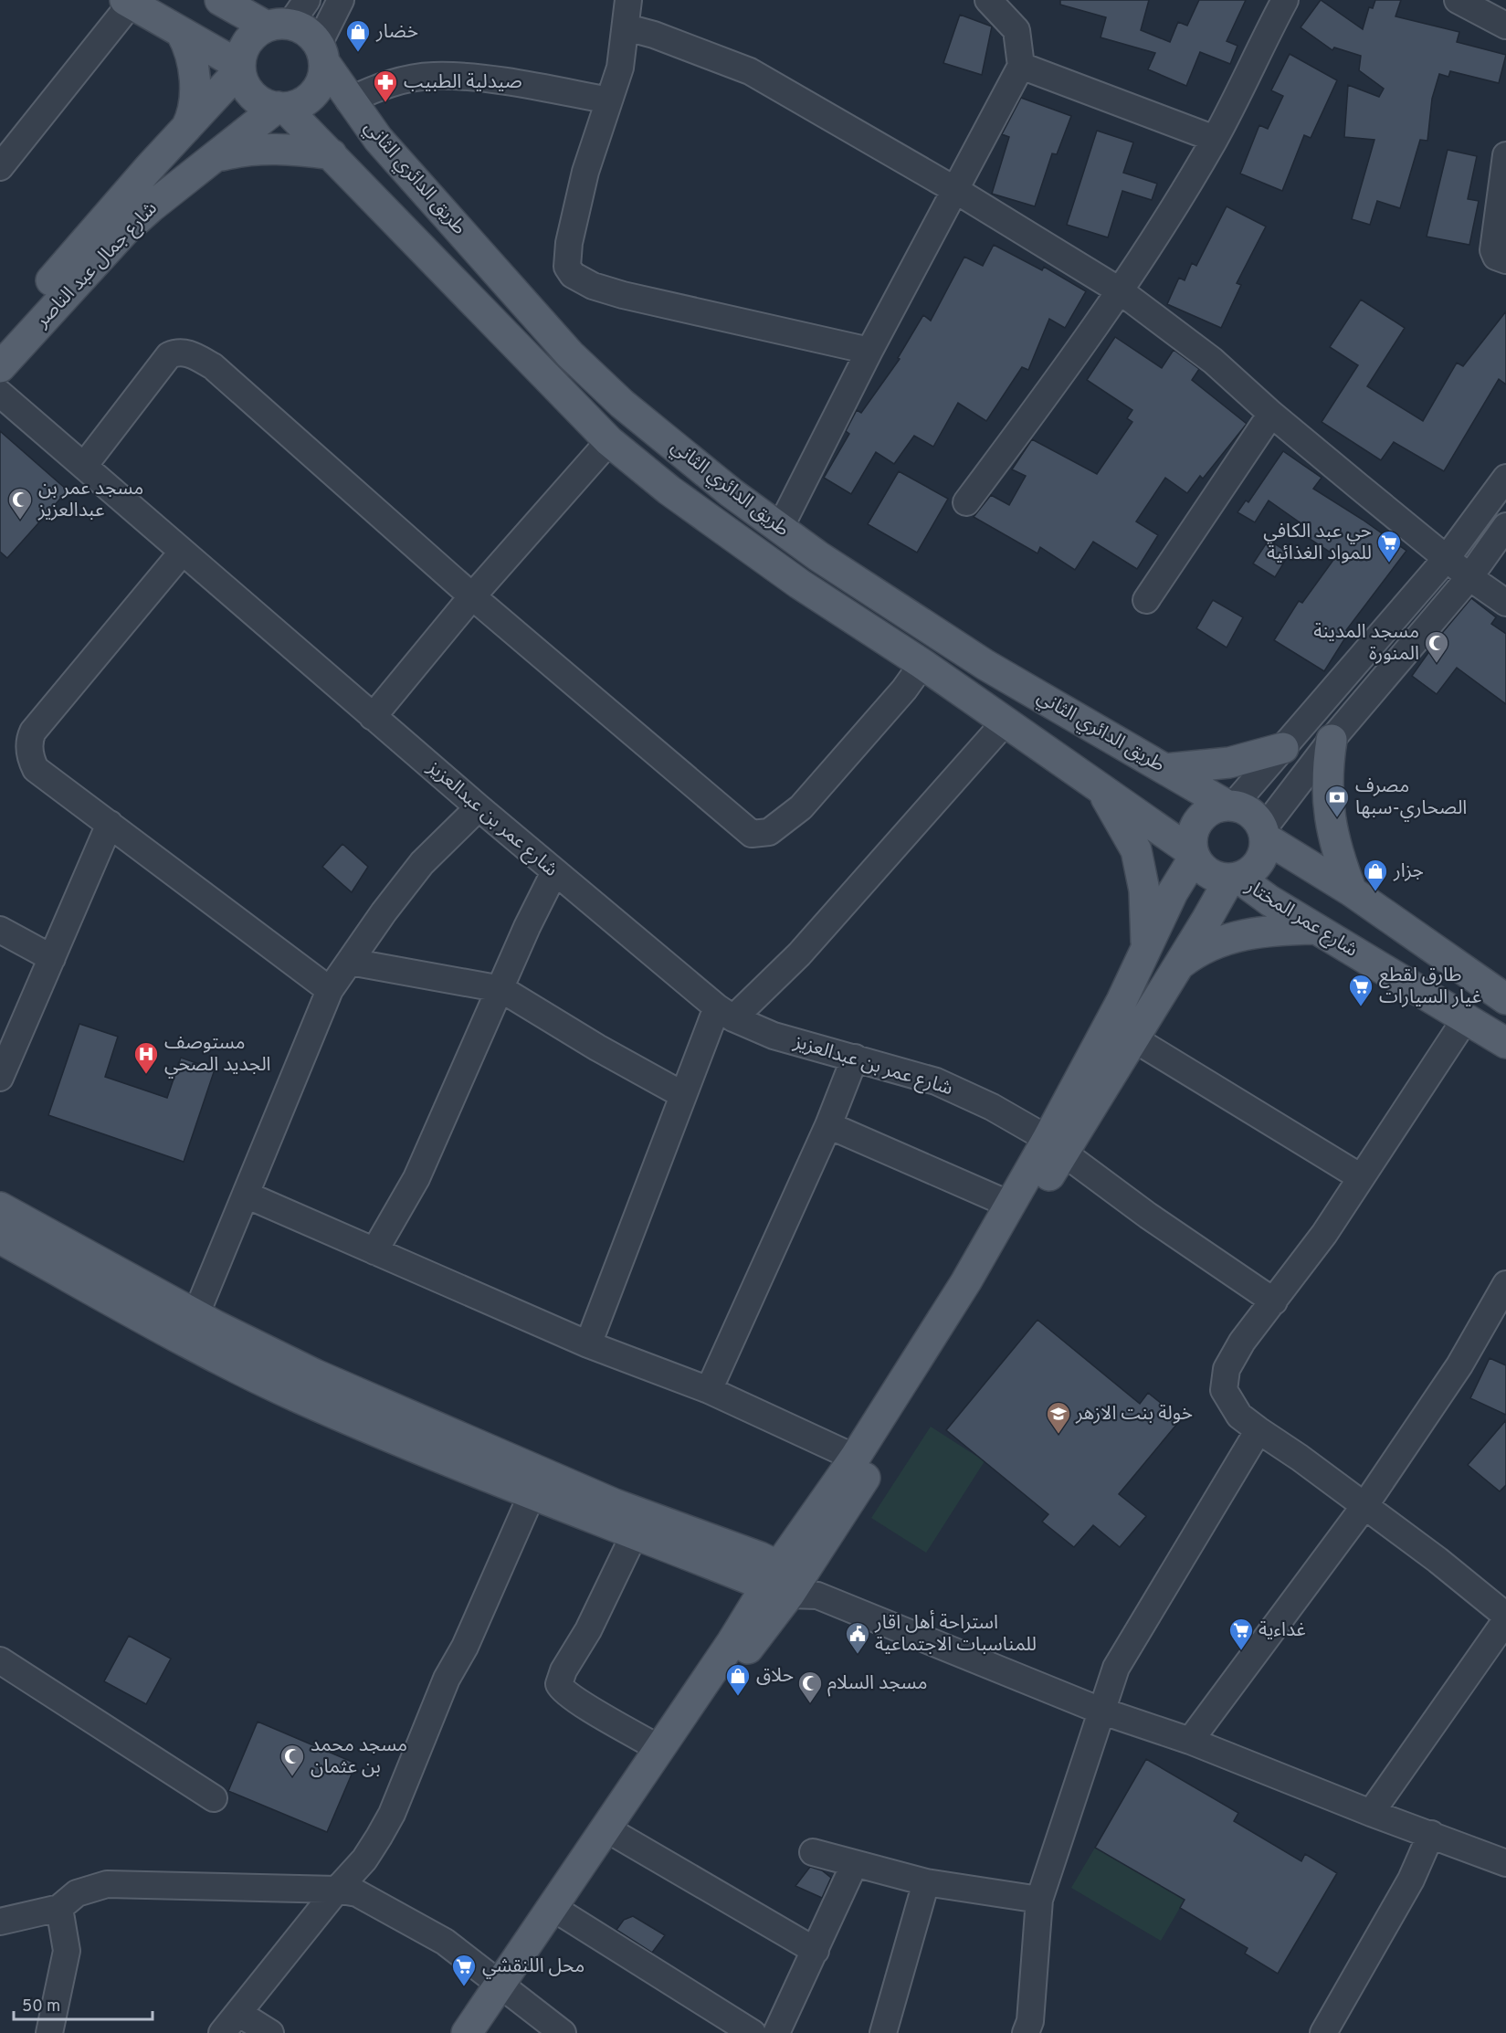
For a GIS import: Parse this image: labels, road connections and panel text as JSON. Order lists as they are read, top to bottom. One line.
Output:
{"streets":{"main road":["طريق الدائري الثاني","شارع جمال عبد الناصر","شارع عمر المختار"],"street":["شارع عمر بن عبدالعزيز"]},"crossings":[["طريق الدائري الثاني","شارع جمال عبد الناصر"],["طريق الدائري الثاني","شارع عمر المختار"]],"places":{"shop":["خضار","جزار","حلاق"],"pharmacy":["صيدلية الطبيب"],"mosque":["مسجد عمر بن عبدالعزيز","مسجد المدينة المنورة","مسجد السلام","مسجد محمد بن عثمان"],"supermarket":["حي عبد الكافي للمواد الغذائية","طارق لقطع غيار السيارات","غداءية","محل اللنقشي"],"bank":["مصرف الصحاري-سبها"],"hospital":["مستوصف الجديد الصحي"],"school or university":["خولة بنت الازهر"],"public building":["استراحة أهل اقار للمناسبات الاجتماعية"]},"scale_bar":"50 m"}
